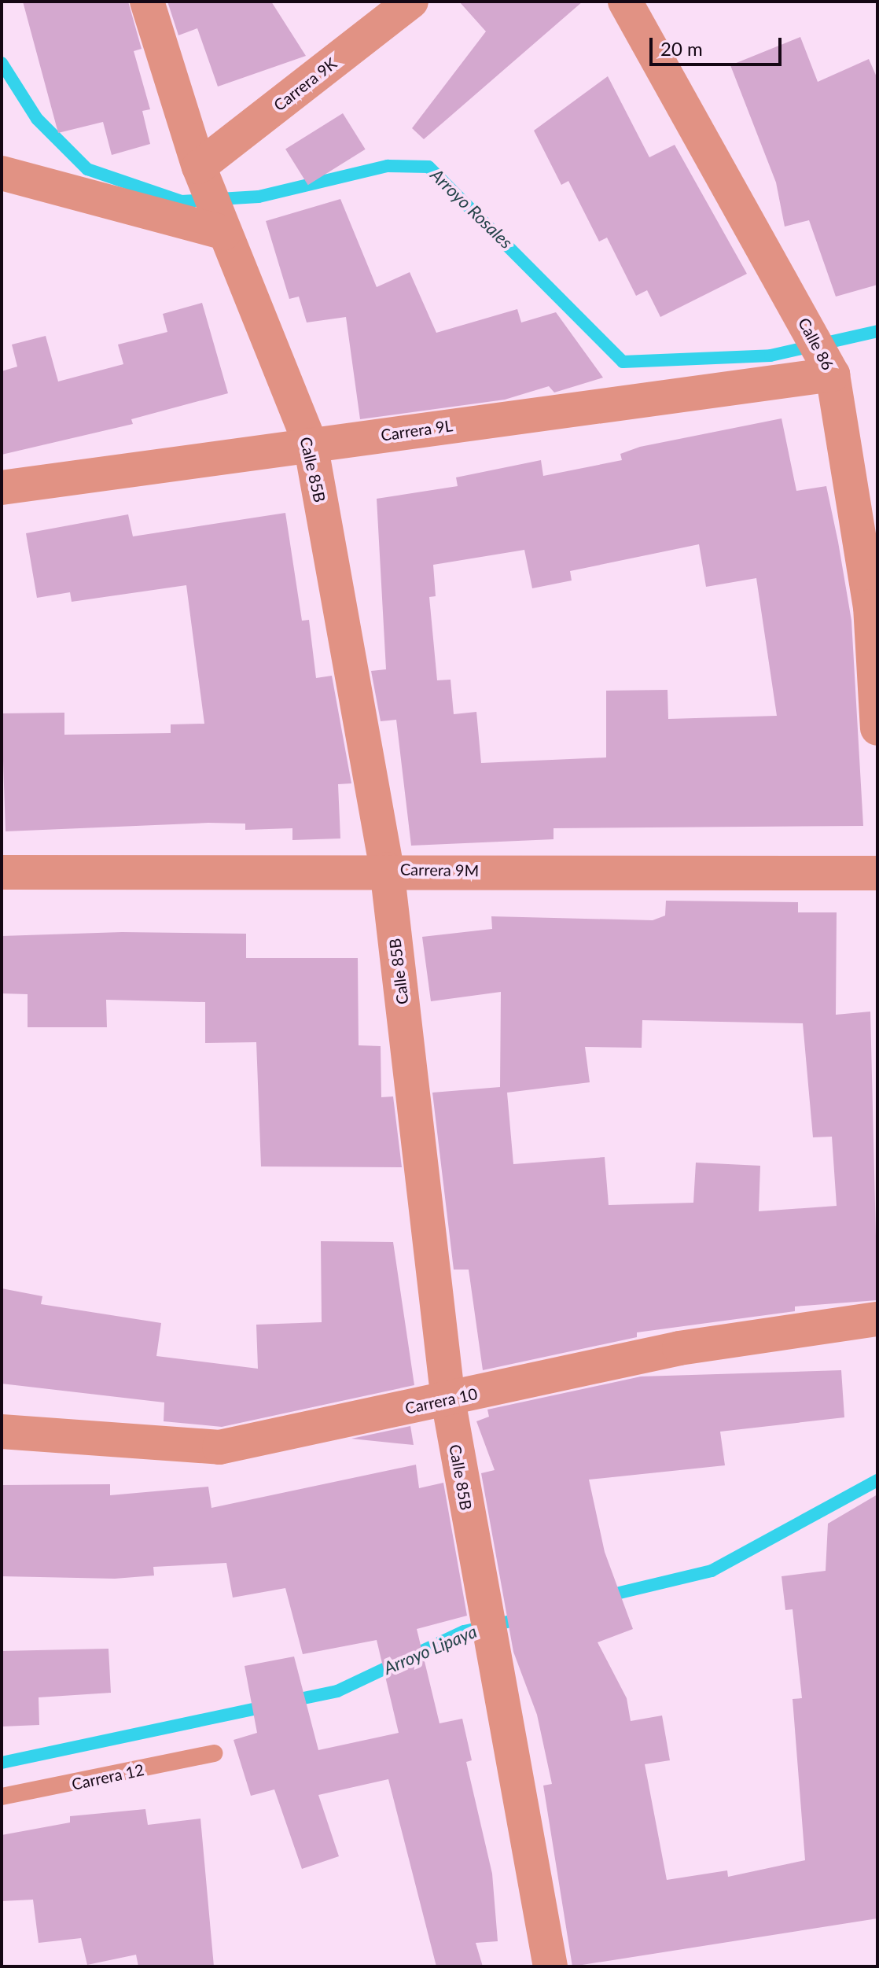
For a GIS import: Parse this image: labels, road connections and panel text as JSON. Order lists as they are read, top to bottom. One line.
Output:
{"streets":{"street":["Carrera 9K","Calle 86","Carrera 9L","Calle 85B","Carrera 9M","Carrera 10"],"lane":["Carrera 12"]},"crossings":[["Carrera 9K","Calle 85B"],["Calle 86","Carrera 9L"],["Carrera 9L","Calle 85B"],["Calle 85B","Carrera 9M"],["Calle 85B","Carrera 10"]],"water":["Arroyo Rosales","Arroyo Lipaya"],"scale_bar":"20 m"}
